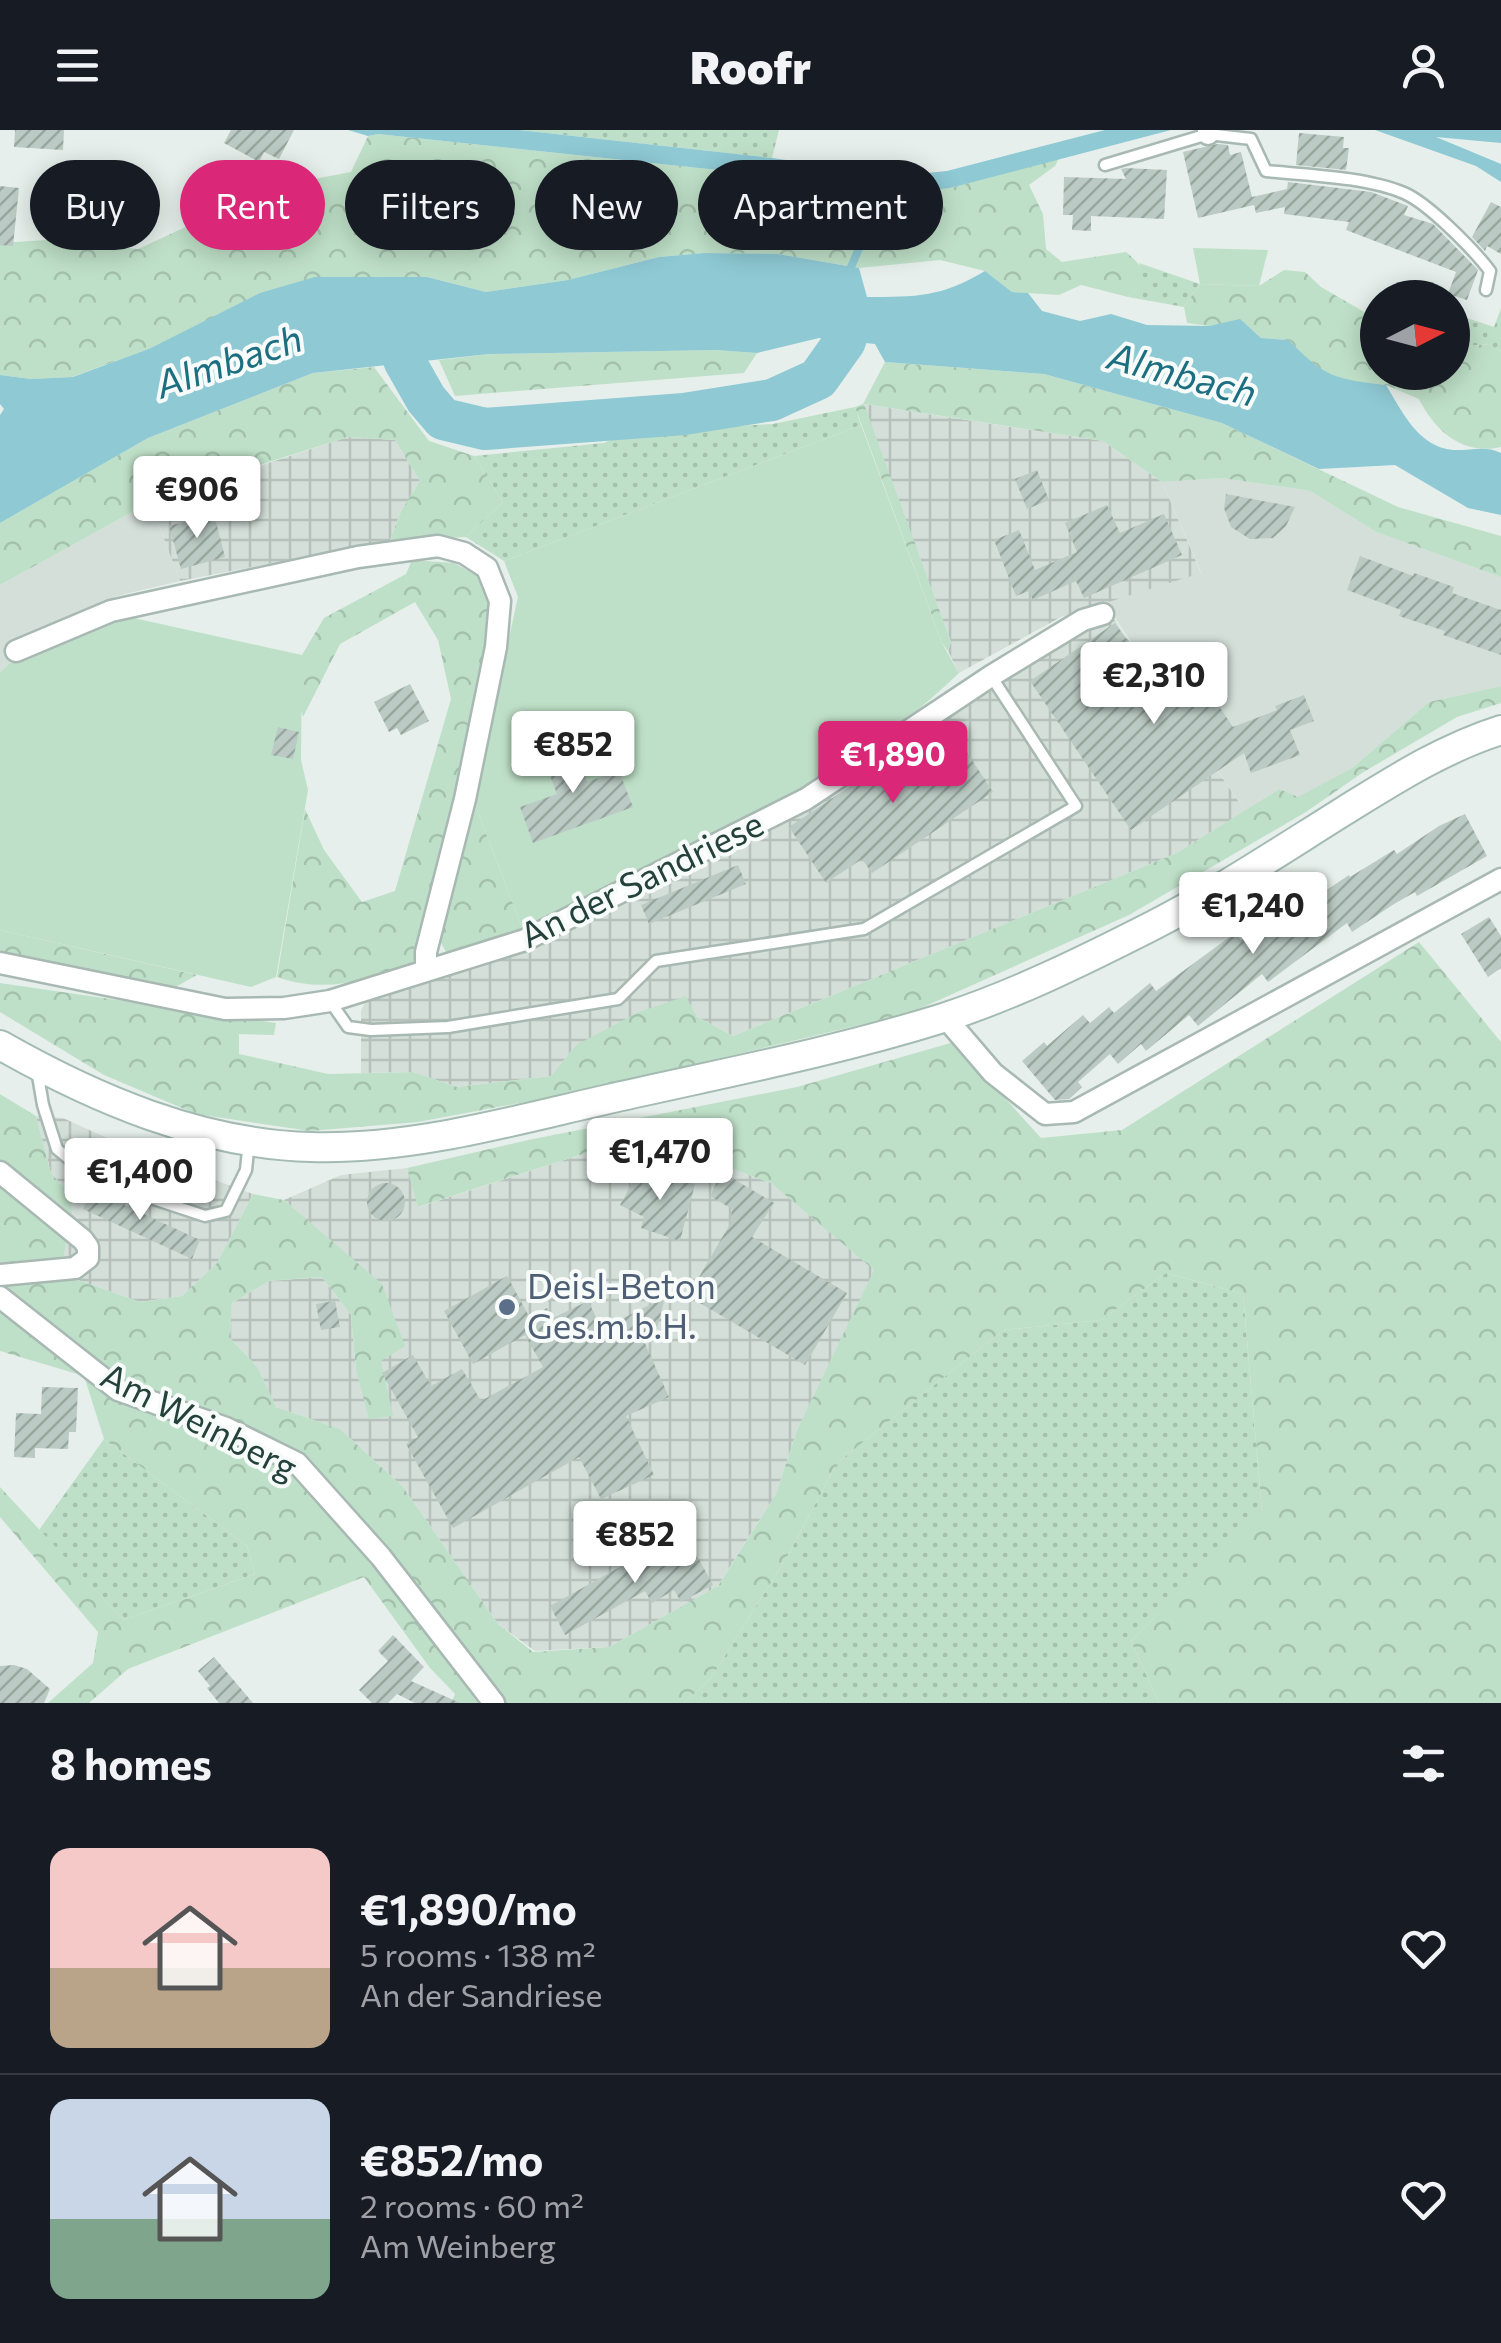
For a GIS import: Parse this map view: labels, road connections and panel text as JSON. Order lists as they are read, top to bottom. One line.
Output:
{"streets":{"street":["An der Sandriese","Am Weinberg"]},"water":["Almbach"],"places":["Deisl-Beton Ges.m.b.H."],"north":"right","page":{"header":"Roofr","chip":["Buy","Rent","Filters","New","Apartment"],"price":["€906","€2,310","€852","€1,890","€1,240","€1,470","€1,400","€852"],"heading":"8 homes","list":[{"name":"€1,890/mo","note":"5 rooms · 138 m² · An der Sandriese"},{"name":"€852/mo","note":"2 rooms · 60 m² · Am Weinberg"}]}}
